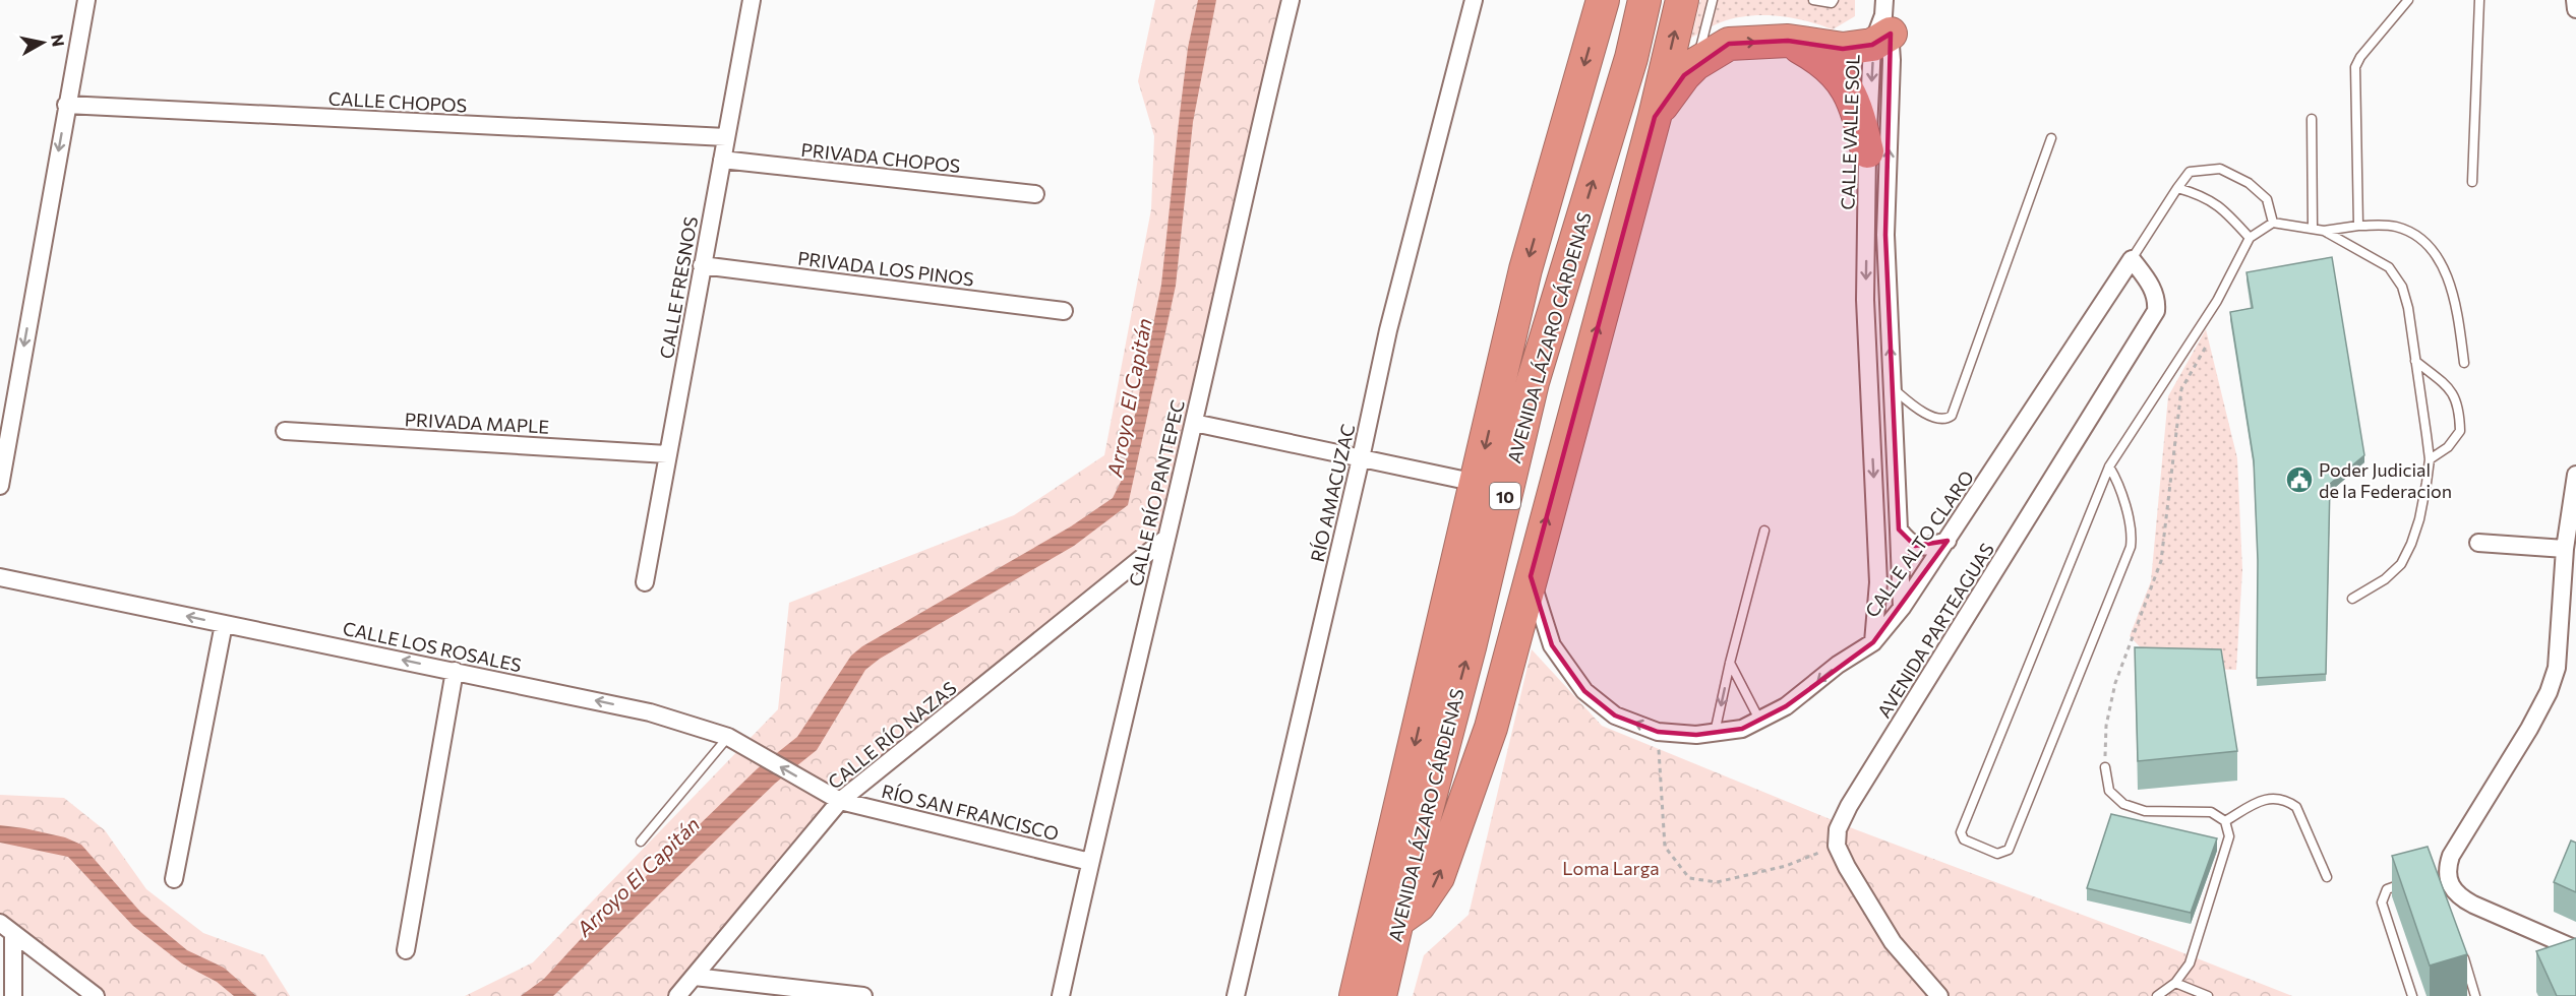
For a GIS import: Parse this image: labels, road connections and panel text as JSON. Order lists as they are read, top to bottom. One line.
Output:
{"streets":{"highway":["AVENIDA LÁZARO CÁRDENAS","10"],"street":["CALLE CHOPOS","CALLE VALLE SOL","PRIVADA CHOPOS","PRIVADA LOS PINOS","CALLE FRESNOS","PRIVADA MAPLE","CALLE RÍO PANTEPEC","RÍO AMACUZAC","CALLE ALTO CLARO","AVENIDA PARTEAGUAS","CALLE LOS ROSALES","CALLE RÍO NAZAS","RÍO SAN FRANCISCO"]},"crossings":[["CALLE CHOPOS","CALLE FRESNOS"],["CALLE VALLE SOL","CALLE ALTO CLARO"],["PRIVADA CHOPOS","CALLE FRESNOS"],["PRIVADA LOS PINOS","CALLE FRESNOS"],["CALLE FRESNOS","PRIVADA MAPLE"],["CALLE RÍO PANTEPEC","CALLE RÍO NAZAS"],["CALLE RÍO PANTEPEC","RÍO SAN FRANCISCO"],["CALLE ALTO CLARO","AVENIDA PARTEAGUAS"],["CALLE LOS ROSALES","CALLE RÍO NAZAS"],["CALLE LOS ROSALES","RÍO SAN FRANCISCO"],["CALLE RÍO NAZAS","RÍO SAN FRANCISCO"]],"one_way":["CALLE LOS ROSALES"],"water":["Arroyo El Capitán"],"parks":["Loma Larga"],"places":{"public building":["Poder Judicial de la Federacion"]},"north":"right"}
